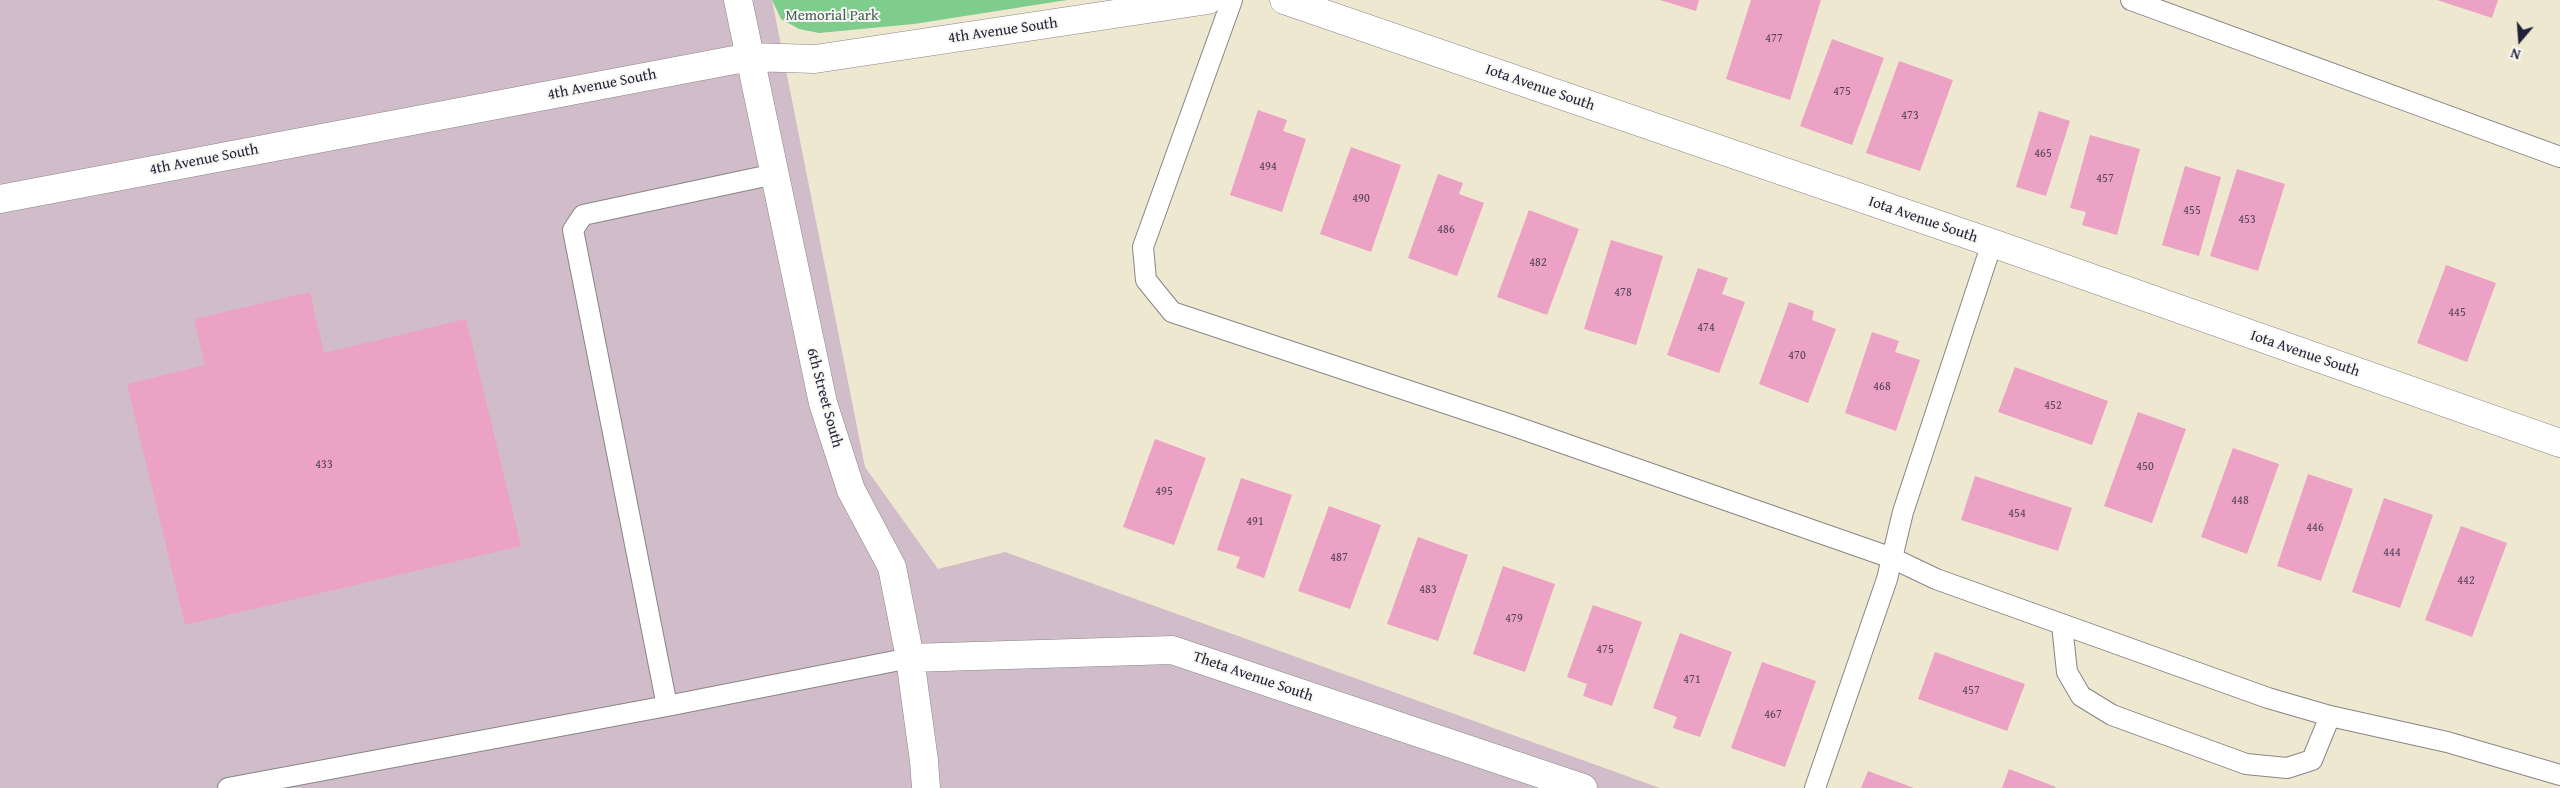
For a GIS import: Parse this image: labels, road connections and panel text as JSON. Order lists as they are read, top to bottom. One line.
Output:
{"streets":{"street":["4th Avenue South","Iota Avenue South","6th Street South","Theta Avenue South"]},"crossings":[["4th Avenue South","6th Street South"],["6th Street South","Theta Avenue South"]],"parks":["Memorial Park"],"house_numbers":["477","475","473","465","494","457","490","455","453","486","482","478","445","474","470","468","452","433","450","495","448","454","491","446","444","487","442","483","479","475","471","457","467"],"north":"bottom"}
